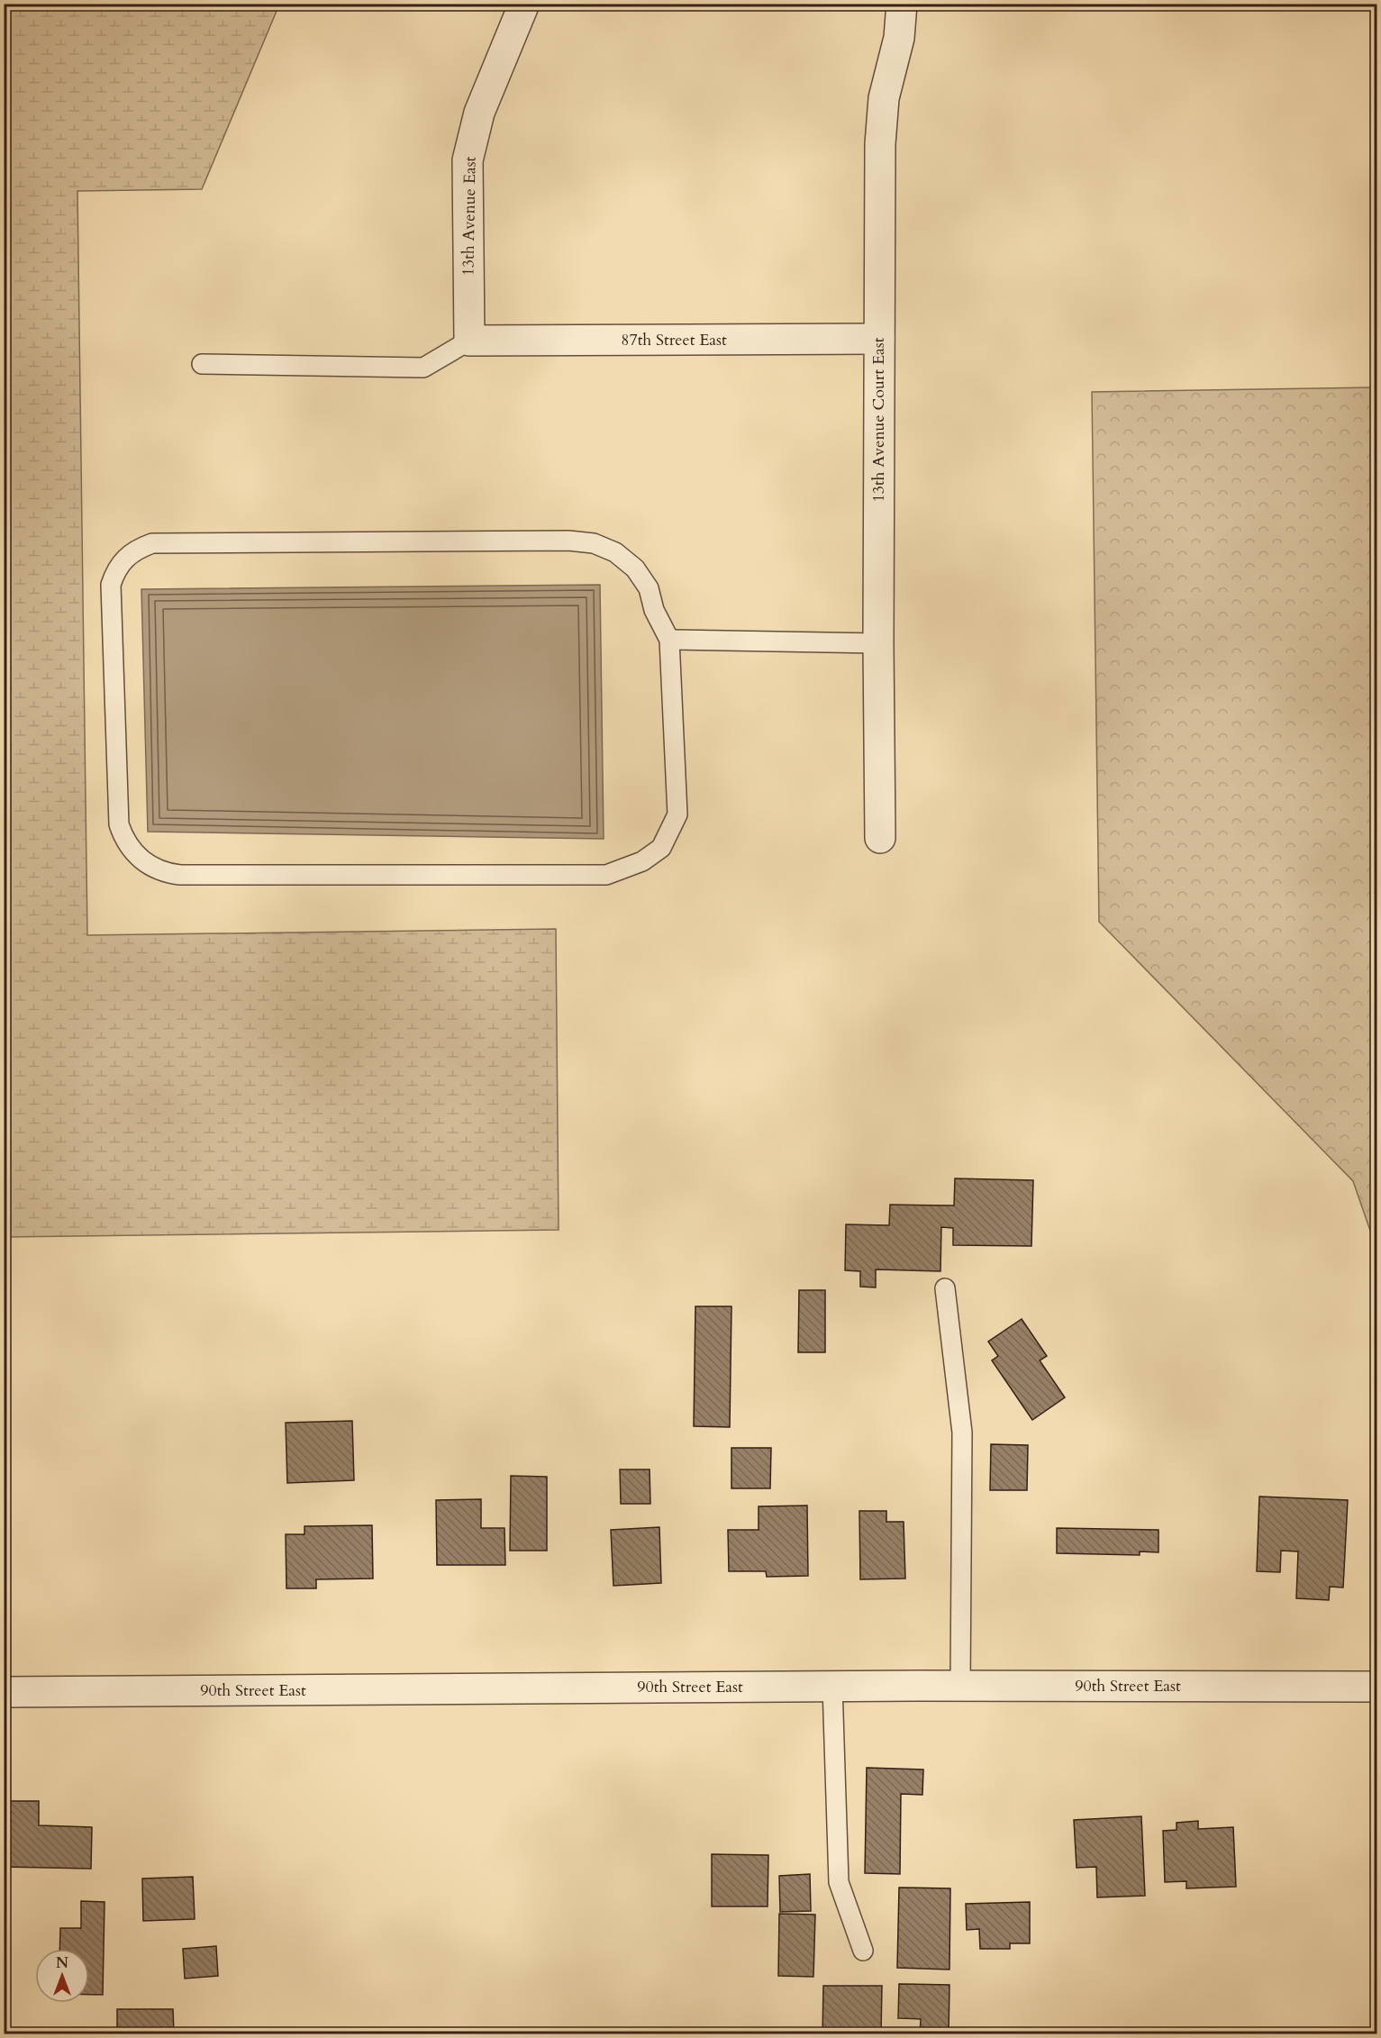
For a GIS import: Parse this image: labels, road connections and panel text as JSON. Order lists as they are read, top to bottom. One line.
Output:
{"streets":{"street":["13th Avenue East","87th Street East","13th Avenue Court East","90th Street East"]},"crossings":[["13th Avenue East","87th Street East"],["87th Street East","13th Avenue Court East"]],"north":"top"}
